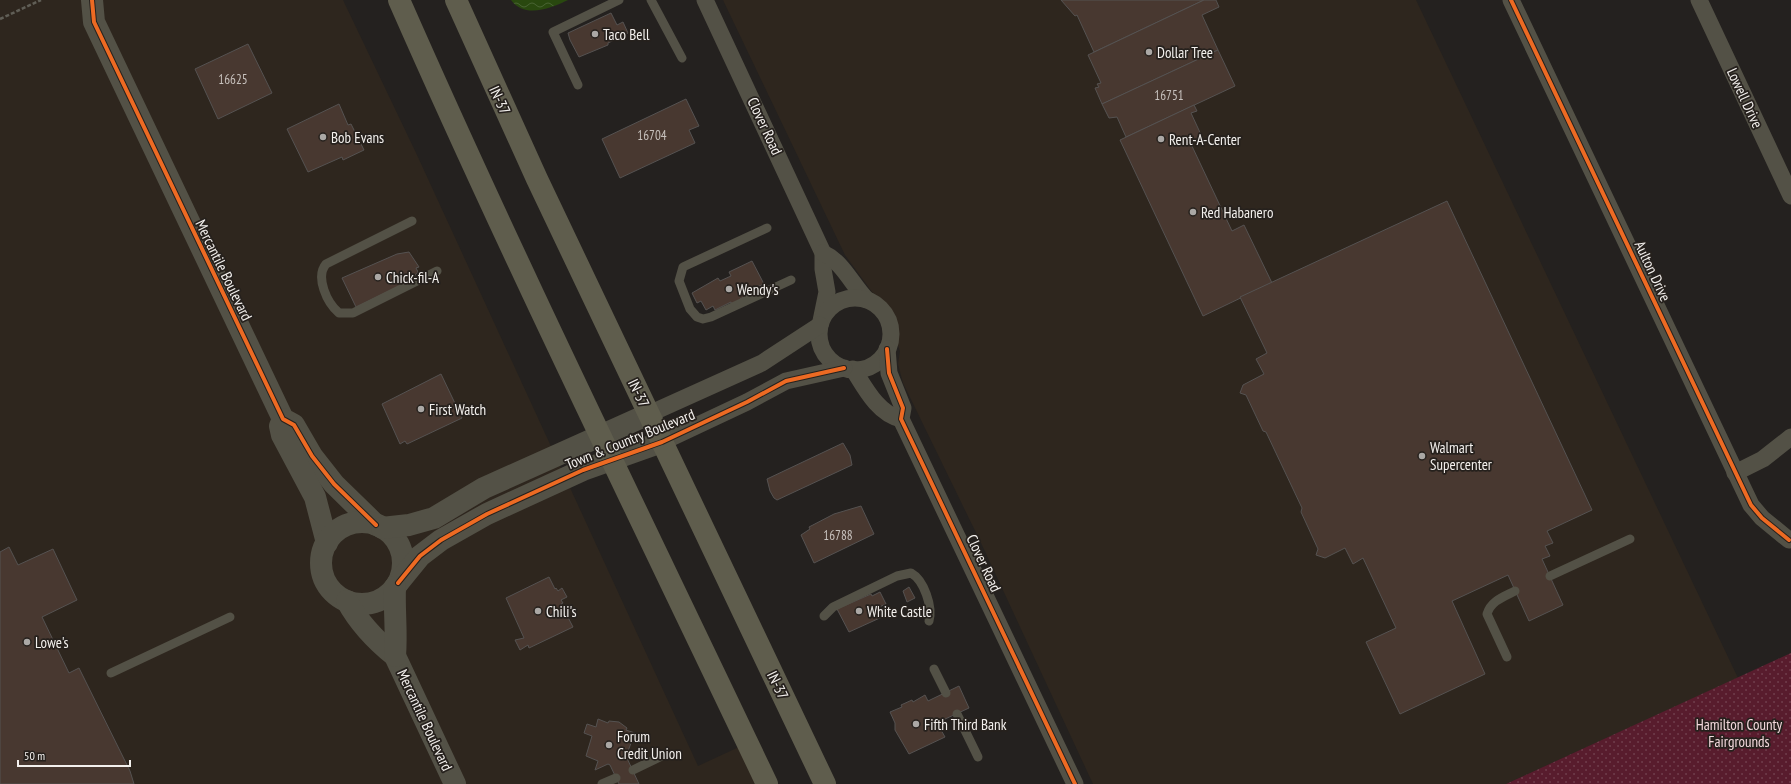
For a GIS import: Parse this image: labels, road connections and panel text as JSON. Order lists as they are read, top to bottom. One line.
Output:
{"streets":{"highway":["IN-37"],"street":["Lowell Drive","Clover Road","Mercantile Boulevard","Aulton Drive","Town & Country Boulevard"]},"crossings":[["IN-37","Town & Country Boulevard"],["Clover Road","Town & Country Boulevard"],["Mercantile Boulevard","Town & Country Boulevard"]],"parks":["Hamilton County Fairgrounds"],"places":["Taco Bell","Dollar Tree","Bob Evans","Rent-A-Center","Red Habanero","Chick-fil-A","Wendy's","First Watch","Walmart Supercenter","Chili's","White Castle","Lowe's","Fifth Third Bank","Forum Credit Union"],"house_numbers":["16625","16751","16704","16788"],"scale_bar":"50 m"}
